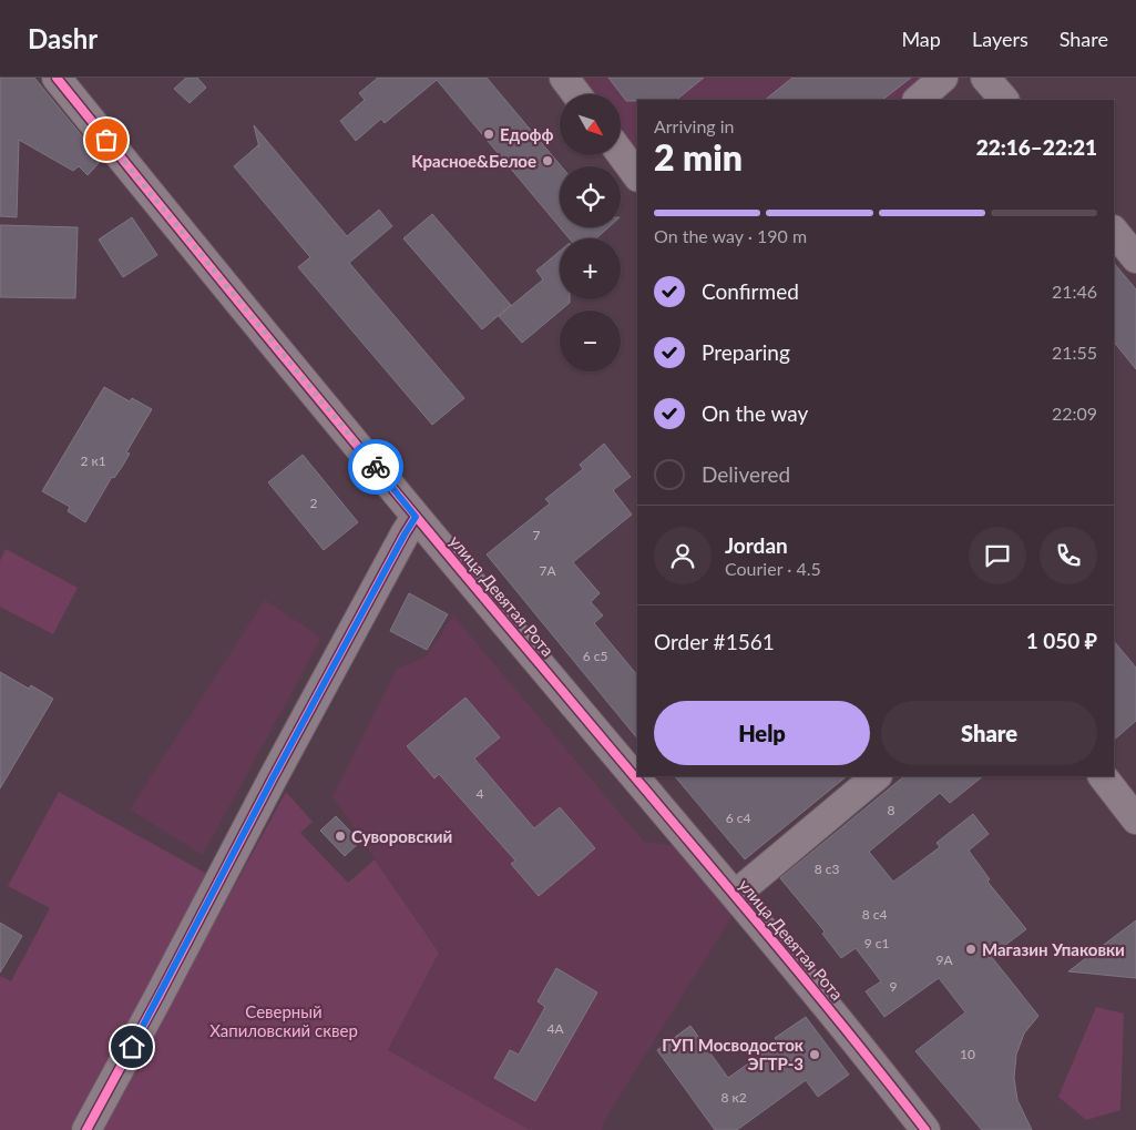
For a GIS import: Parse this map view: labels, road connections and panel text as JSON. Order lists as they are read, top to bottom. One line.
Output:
{"streets":{"street":["улица Девятая Рота"]},"parks":["Северный Хапиловский сквер"],"places":["Едофф","Красное&Белое","Суворовский","Магазин Упаковки","ГУП Мосводосток ЭГТР-3"],"house_numbers":["2 к1","2","7","7А","6 с5","4","8","6 с4","8 с3","8 с4","9 с1","9А","9","4А","10","8 к2"],"north":"bottom right","page":{"header":"Dashr","nav":["Map","Layers","Share"],"map_buttons":["+","−"],"heading":["2 min","Arriving in","22:16–22:21"],"panel":["Jordan","Courier · 4.5","Order #1561","1 050 ₽"],"bar":"On the way · 190 m","list":[["Confirmed","21:46"],["Preparing","21:55"],["On the way","22:09"],"Delivered"],"buttons":["Help","Share"]}}
